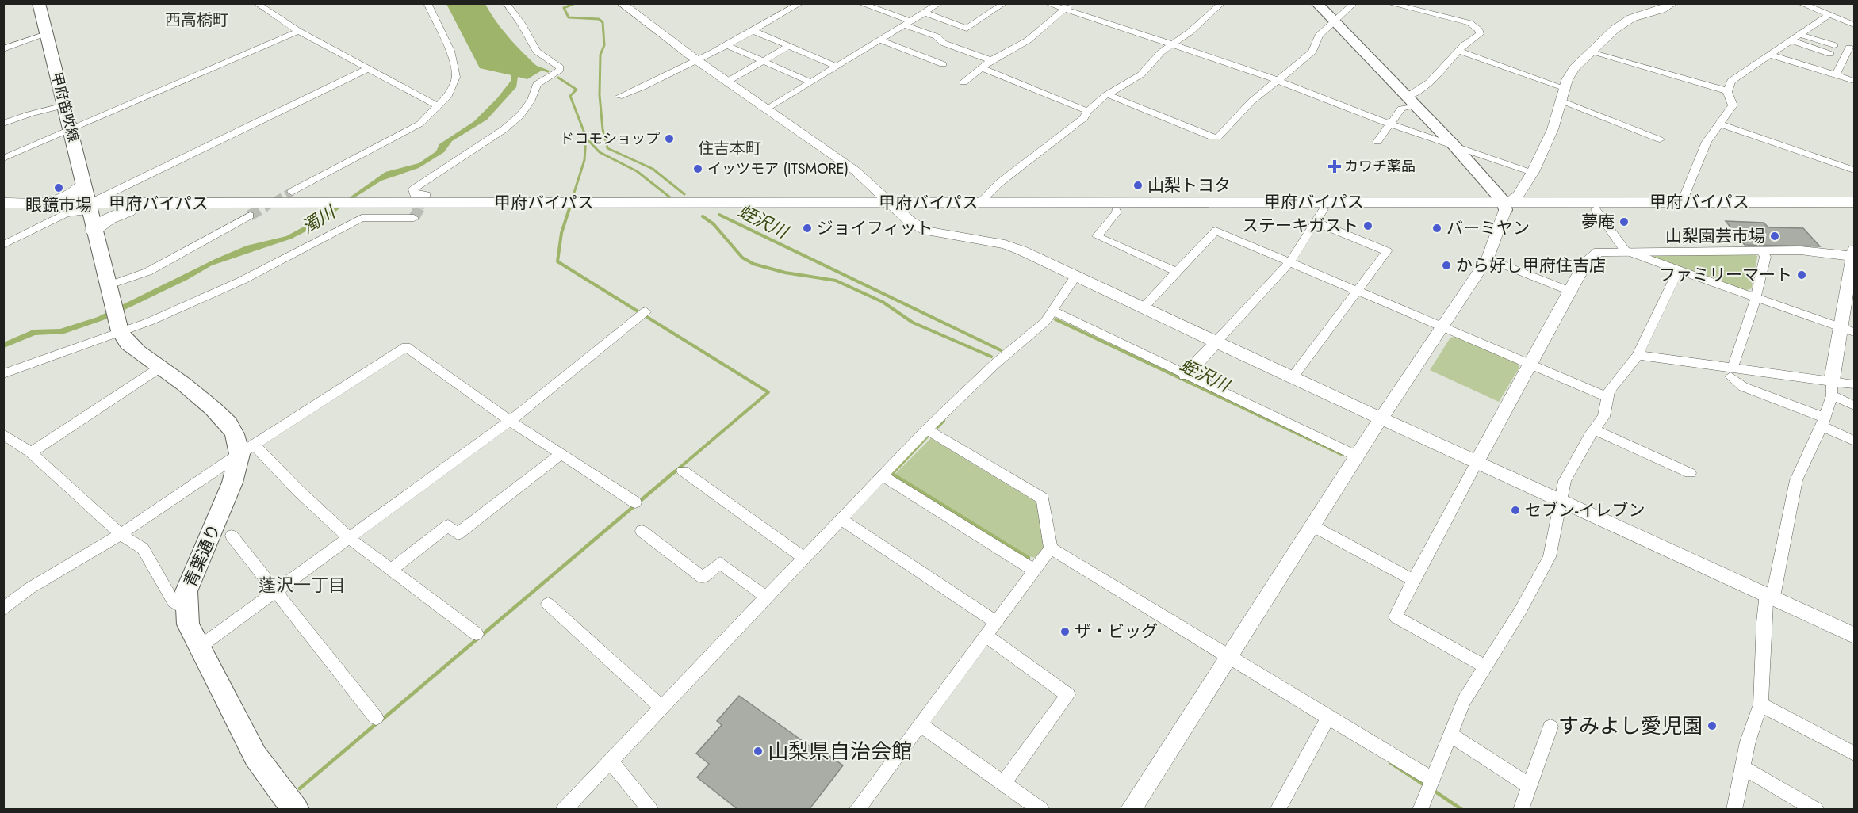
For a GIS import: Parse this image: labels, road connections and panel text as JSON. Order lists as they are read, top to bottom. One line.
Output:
{"streets":{"highway":["甲府バイパス"],"main road":["甲府笛吹線","青葉通り"]},"crossings":[["甲府笛吹線","甲府バイパス"]],"districts":["西高橋町","住吉本町","蓬沢一丁目"],"water":["濁川","蛭沢川"],"places":{"other":["ドコモショップ","イッツモア (ITSMORE)","山梨トヨタ","眼鏡市場","夢庵","ステーキガスト","ジョイフィット","バーミヤン","山梨園芸市場","から好し甲府住吉店","ファミリーマート","セブン-イレブン","ザ・ビッグ","すみよし愛児園","山梨県自治会館"],"health":["カワチ薬品"]}}
